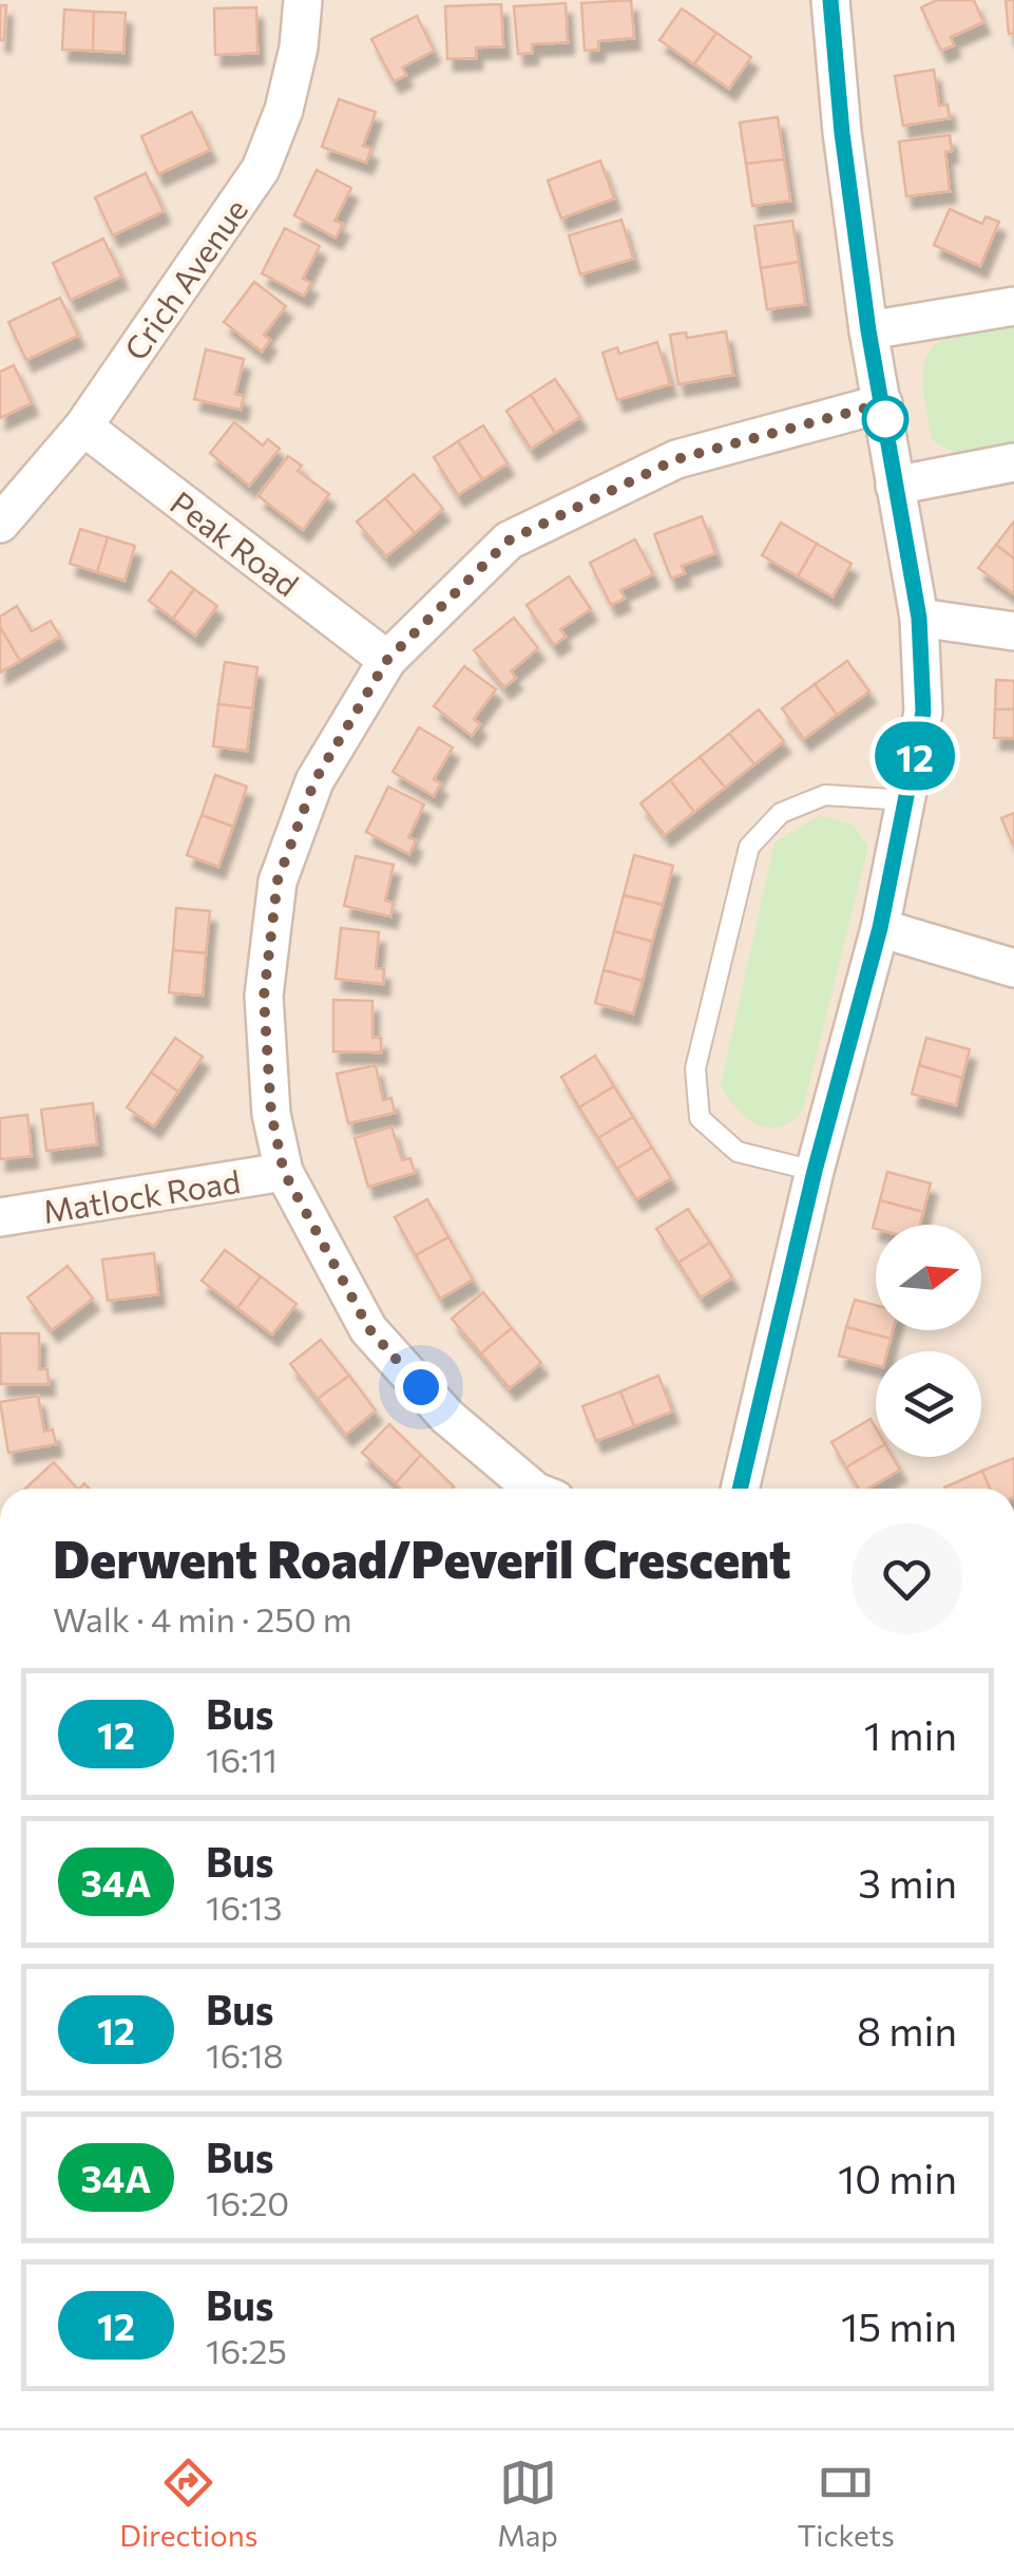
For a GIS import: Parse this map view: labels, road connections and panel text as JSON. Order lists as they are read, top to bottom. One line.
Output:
{"streets":{"street":["Crich Avenue","Peak Road","Matlock Road"]},"crossings":[["Crich Avenue","Peak Road"]],"lines":["bus line 12"],"north":"right","page":{"on_map":"12","heading":["Derwent Road/Peveril Crescent","Walk · 4 min · 250 m"],"list":[{"mark":"12","name":"Bus","note":"16:11","value":"1 min"},{"mark":"34A","name":"Bus","note":"16:13","value":"3 min"},{"mark":"12","name":"Bus","note":"16:18","value":"8 min"},{"mark":"34A","name":"Bus","note":"16:20","value":"10 min"},{"mark":"12","name":"Bus","note":"16:25","value":"15 min"}],"tabs":["Directions","Map","Tickets"]}}
